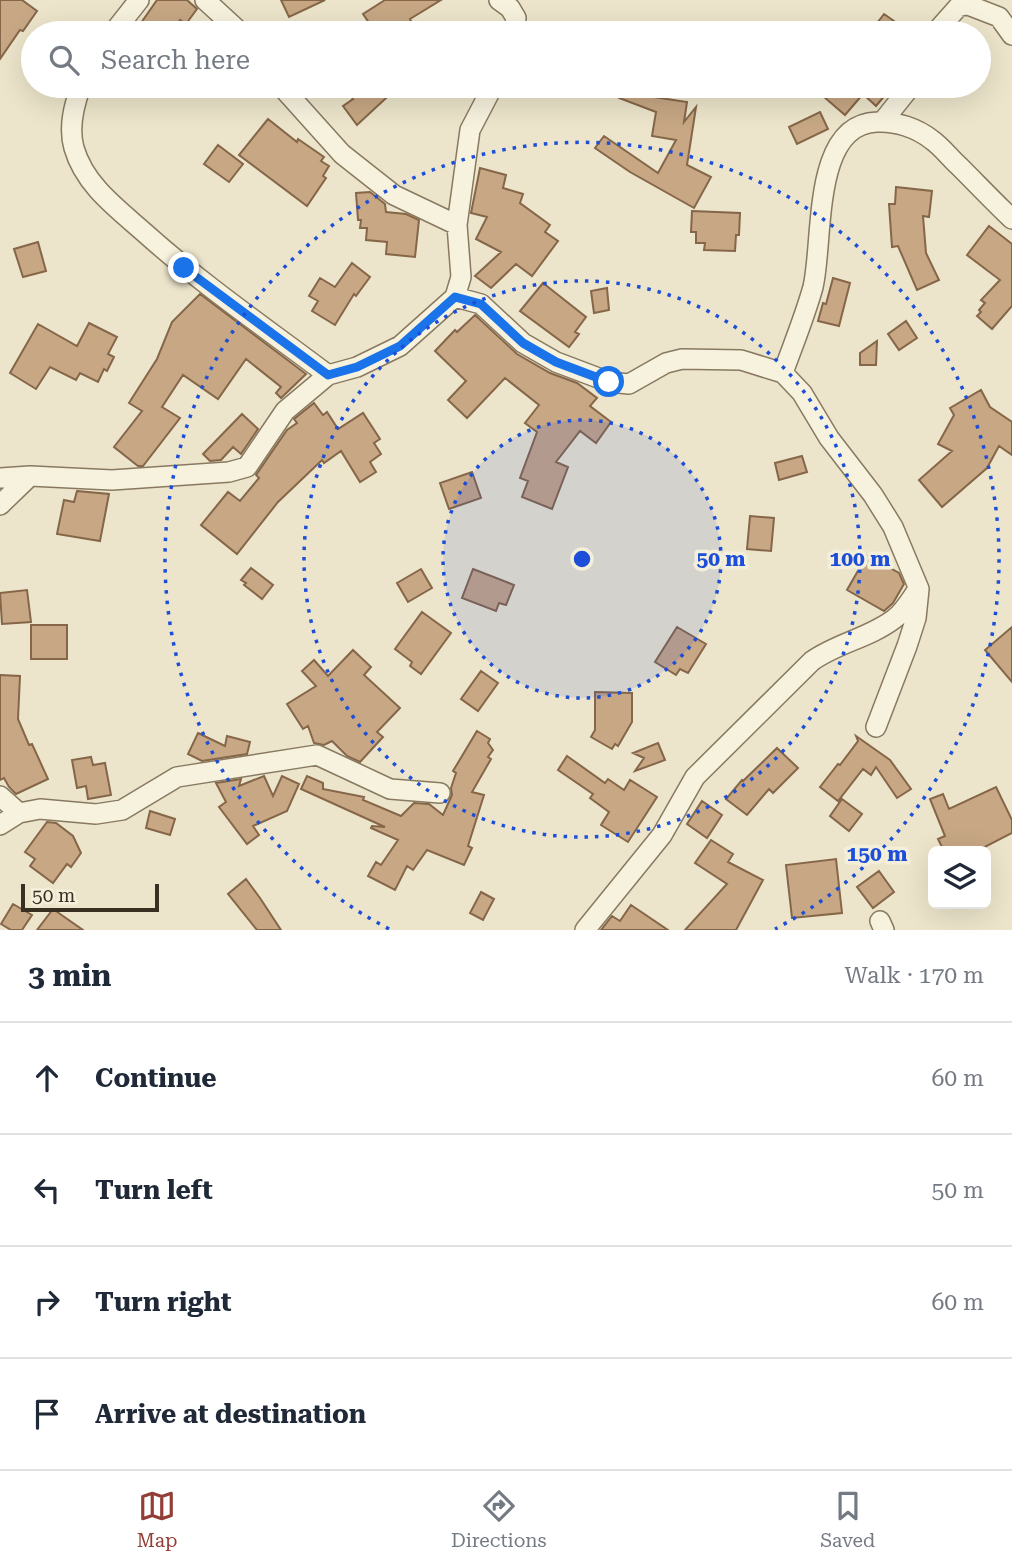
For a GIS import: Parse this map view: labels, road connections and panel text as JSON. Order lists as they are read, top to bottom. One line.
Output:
{"scale_bar":"50 m","page":{"search":"Search here","scale":"50 m","heading":["3 min","Walk · 170 m"],"list":[["Continue","60 m"],["Turn left","50 m"],["Turn right","60 m"],"Arrive at destination"],"nav":["Map","Directions","Saved"]},"rings":["50 m","100 m","150 m"]}
